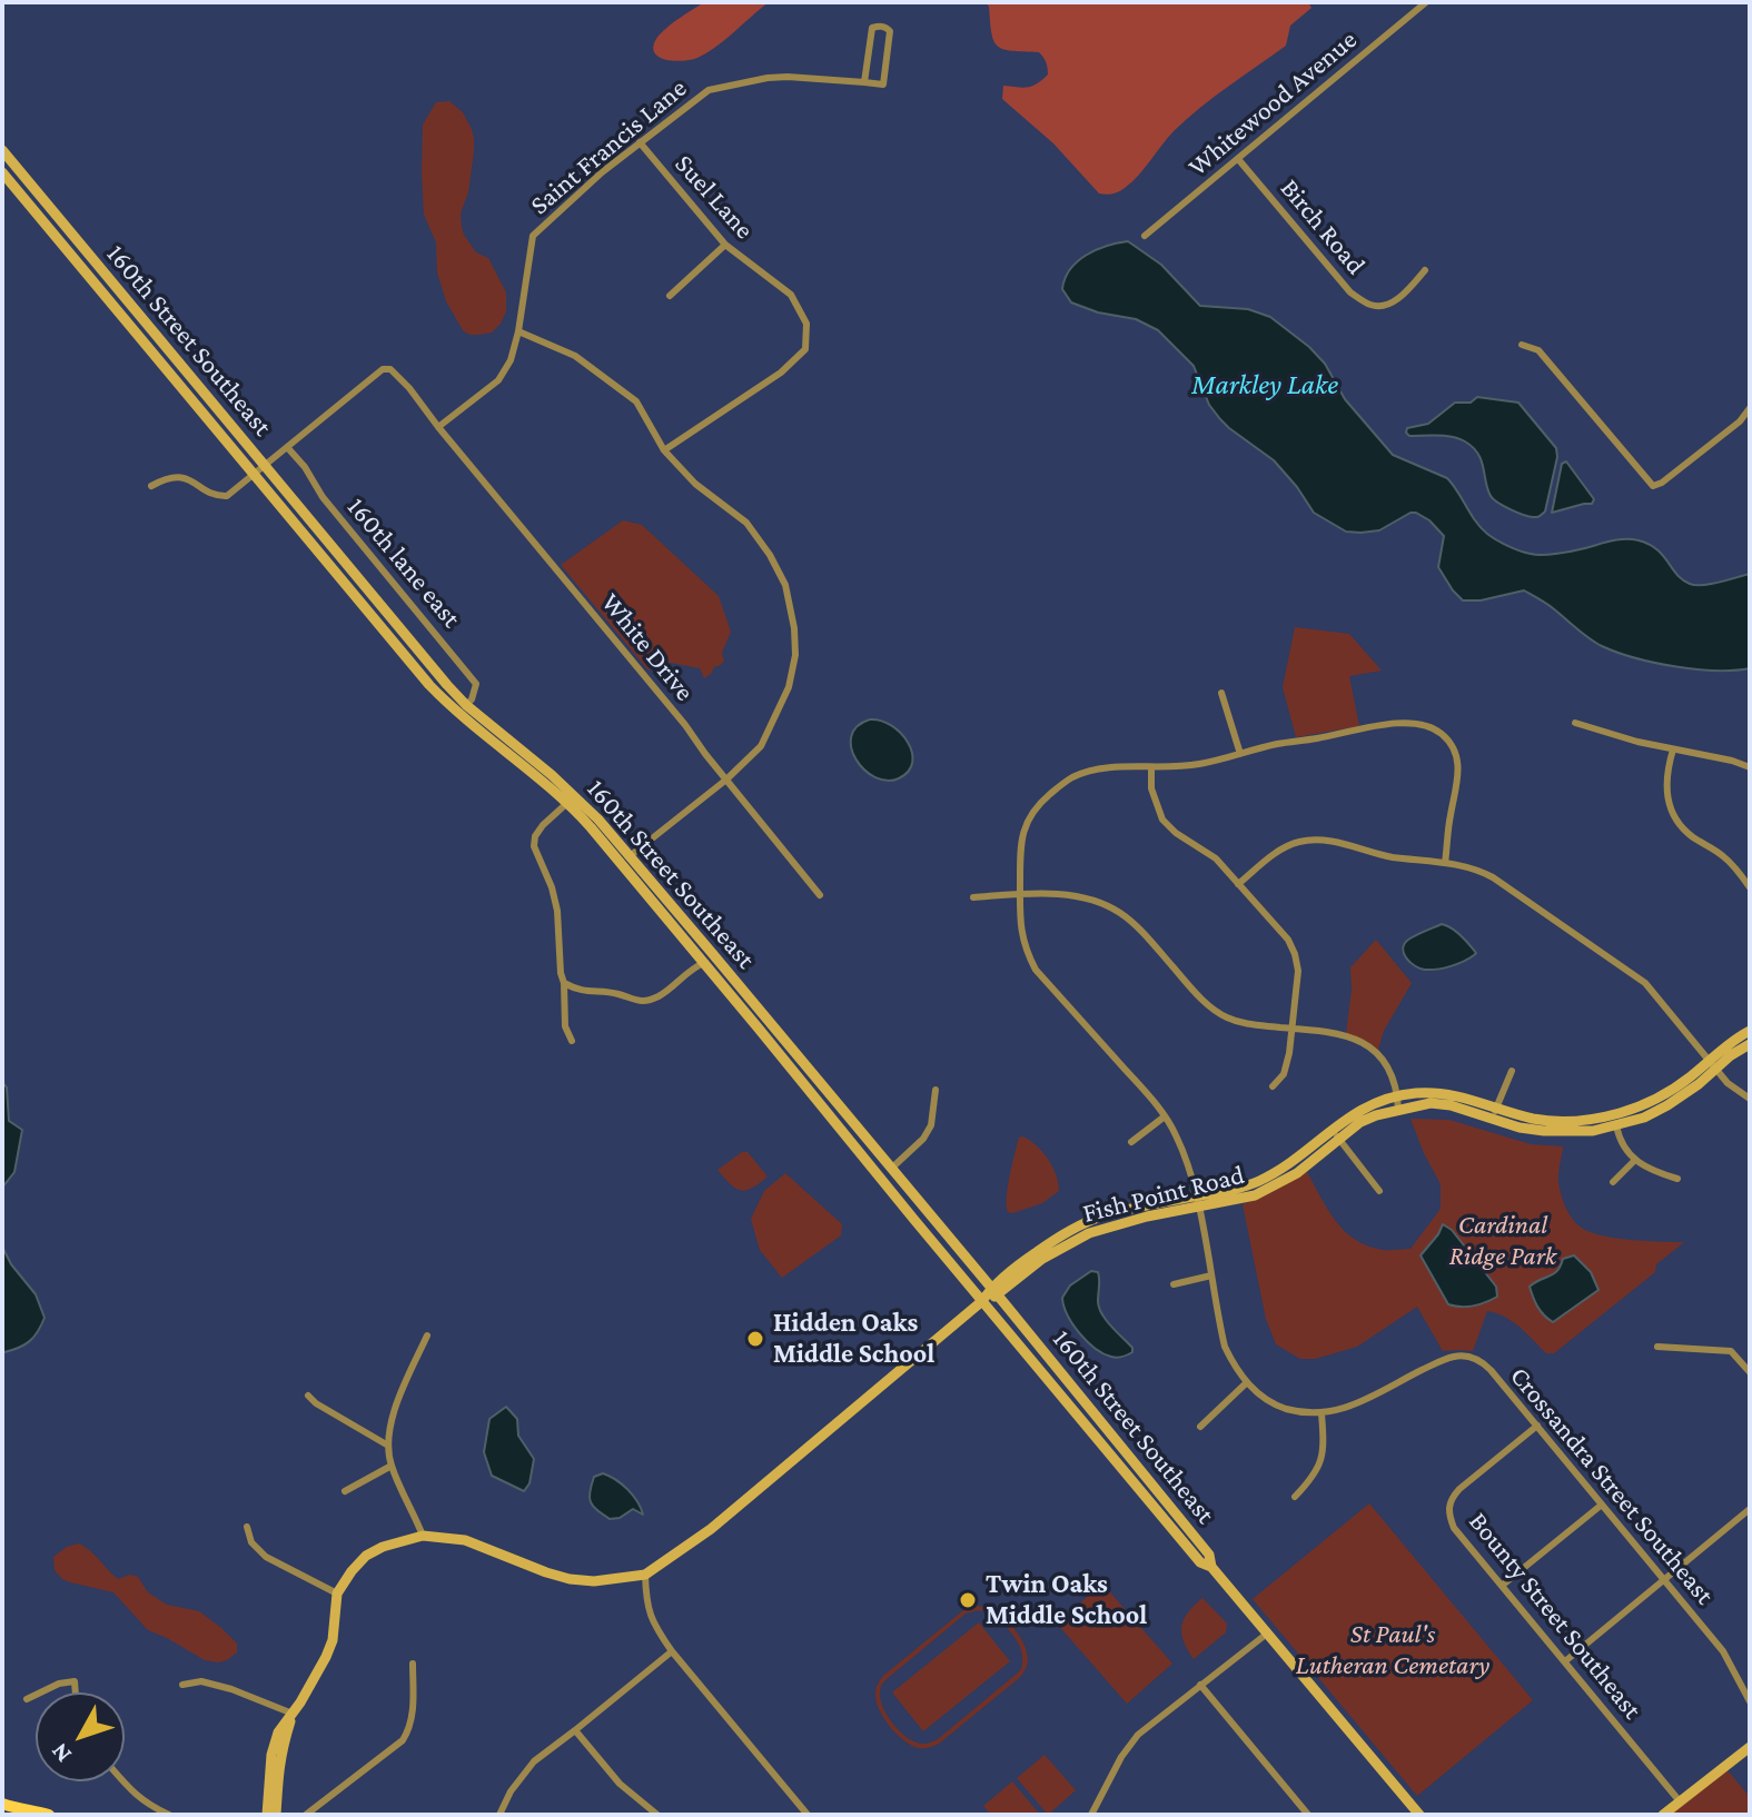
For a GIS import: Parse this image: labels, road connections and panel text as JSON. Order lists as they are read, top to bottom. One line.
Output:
{"streets":{"street":["Whitewood Avenue","Saint Francis Lane","Suel Lane","Birch Road","160th Street Southeast","160th lane east","White Drive","Fish Point Road","Crossandra Street Southeast","Bounty Street Southeast"]},"crossings":[["Whitewood Avenue","Birch Road"],["Saint Francis Lane","Suel Lane"],["Saint Francis Lane","White Drive"],["160th Street Southeast","160th lane east"],["160th Street Southeast","Fish Point Road"],["Fish Point Road","Crossandra Street Southeast"],["Crossandra Street Southeast","Bounty Street Southeast"]],"water":["Markley Lake"],"parks":["Cardinal Ridge Park","St Paul's Lutheran Cemetary"],"places":["Hidden Oaks Middle School","Twin Oaks Middle School"],"north":"bottom left"}
